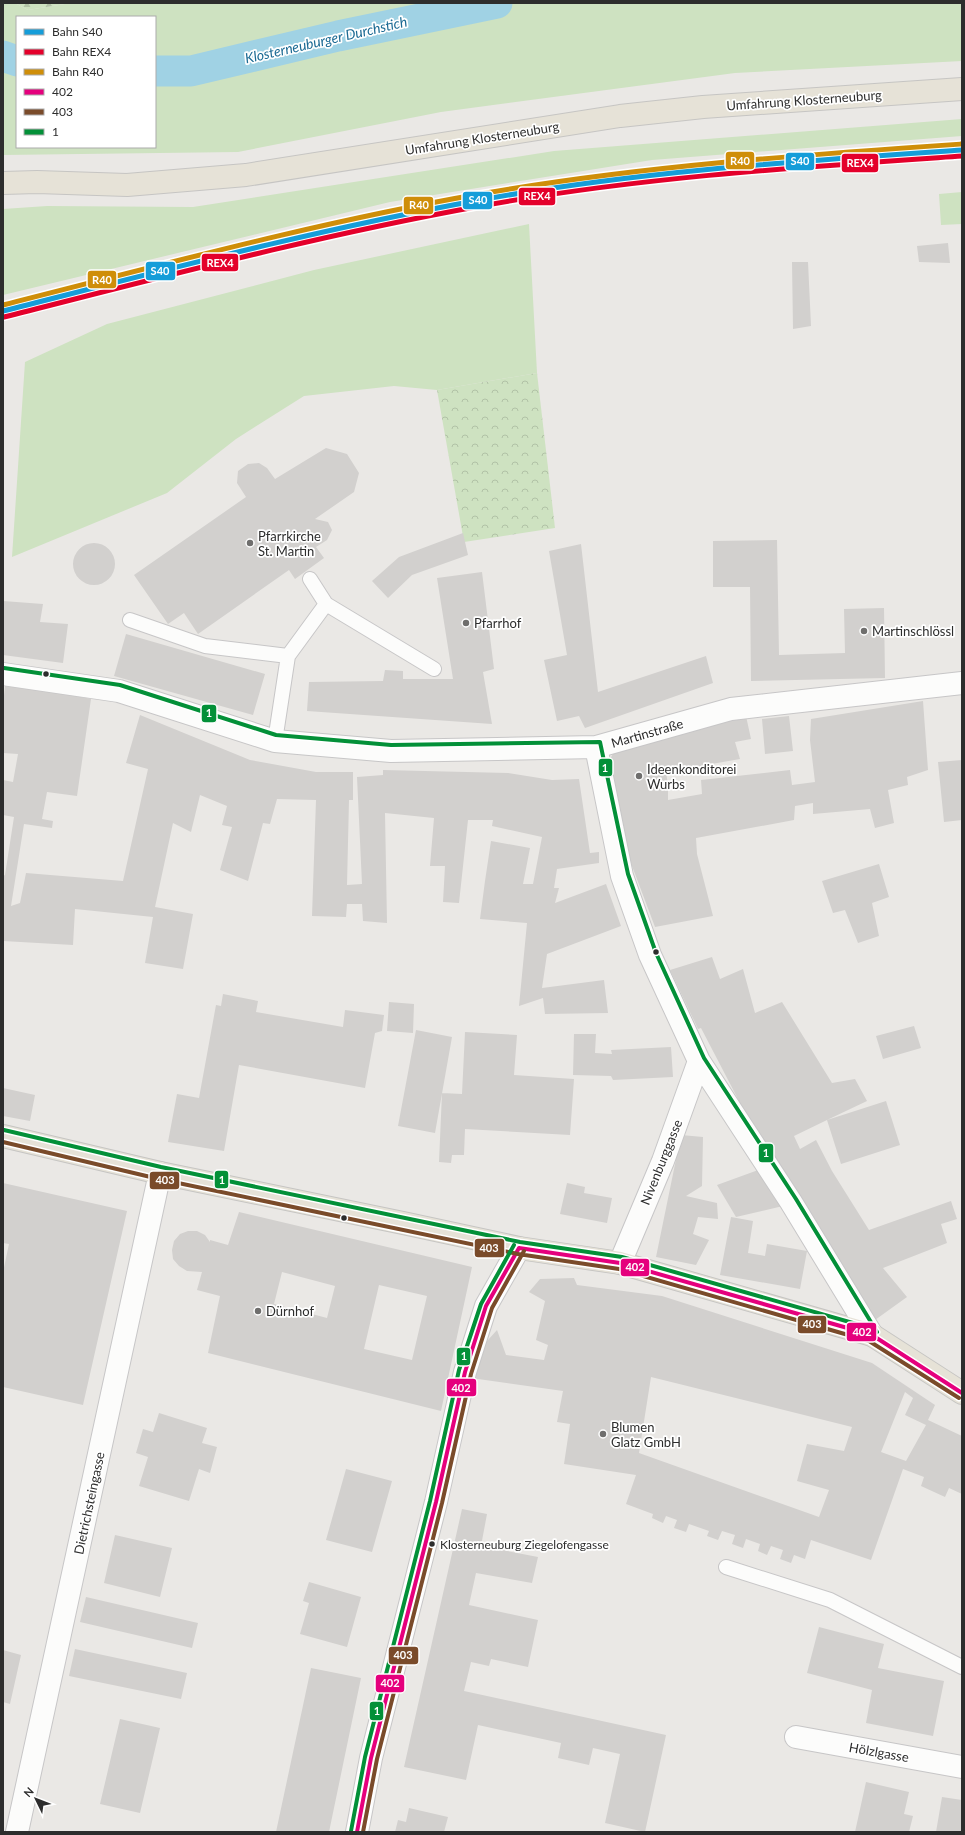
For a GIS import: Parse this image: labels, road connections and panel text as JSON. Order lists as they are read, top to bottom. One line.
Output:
{"streets":{"main road":["Umfahrung Klosterneuburg"],"street":["Martinstraße","Nivenburggasse","Dietrichsteingasse","Hölzlgasse"]},"water":["Klosterneuburger Durchstich"],"places":["Pfarrkirche St. Martin","Pfarrhof","Martinschlössl","Ideenkonditorei Wurbs","Dürnhof","Blumen Glatz GmbH","Klosterneuburg Ziegelofengasse"],"lines":["rail line R40","rail line S40","rail line REX4","transit line 1","transit line 403","transit line 402"],"legend":["Bahn S40","Bahn REX4","Bahn R40","402","403","1"],"north":"top left"}
